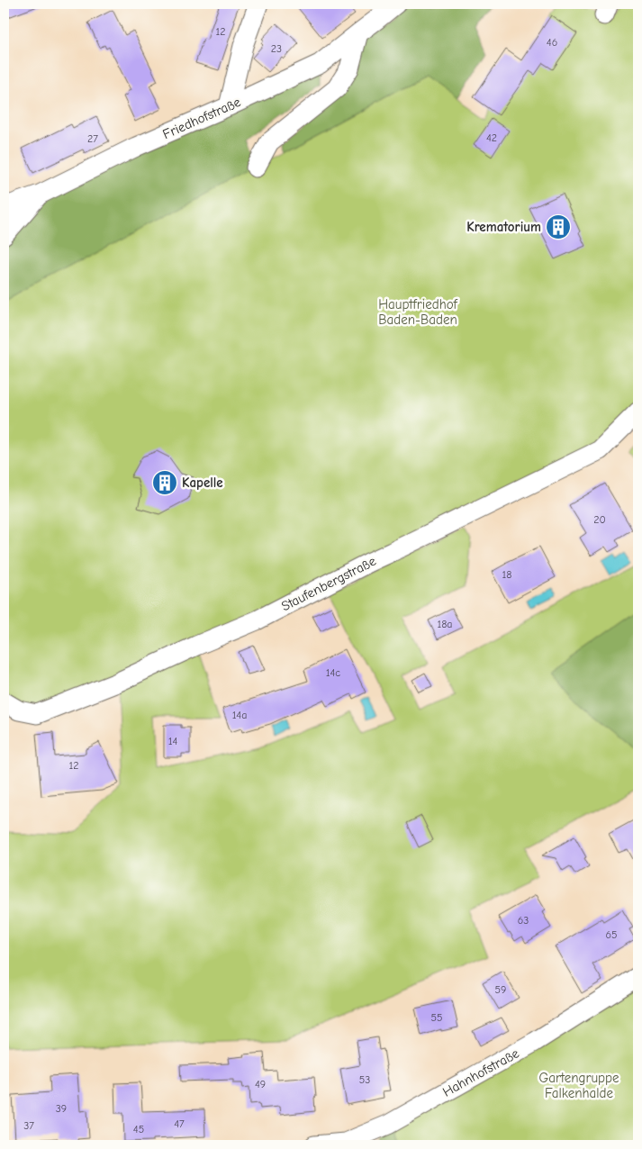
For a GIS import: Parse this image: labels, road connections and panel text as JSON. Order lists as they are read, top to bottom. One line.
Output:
{"streets":{"street":["Friedhofstraße","Staufenbergstraße","Hahnhofstraße"]},"parks":["Hauptfriedhof Baden-Baden","Gartengruppe Falkenhalde"],"places":{"building":["Krematorium","Kapelle"]},"house_numbers":["12","46","23","42","27","20","18","18a","14c","14a","14","12","63","65","59","55","53","49","39","47","37","45"]}
